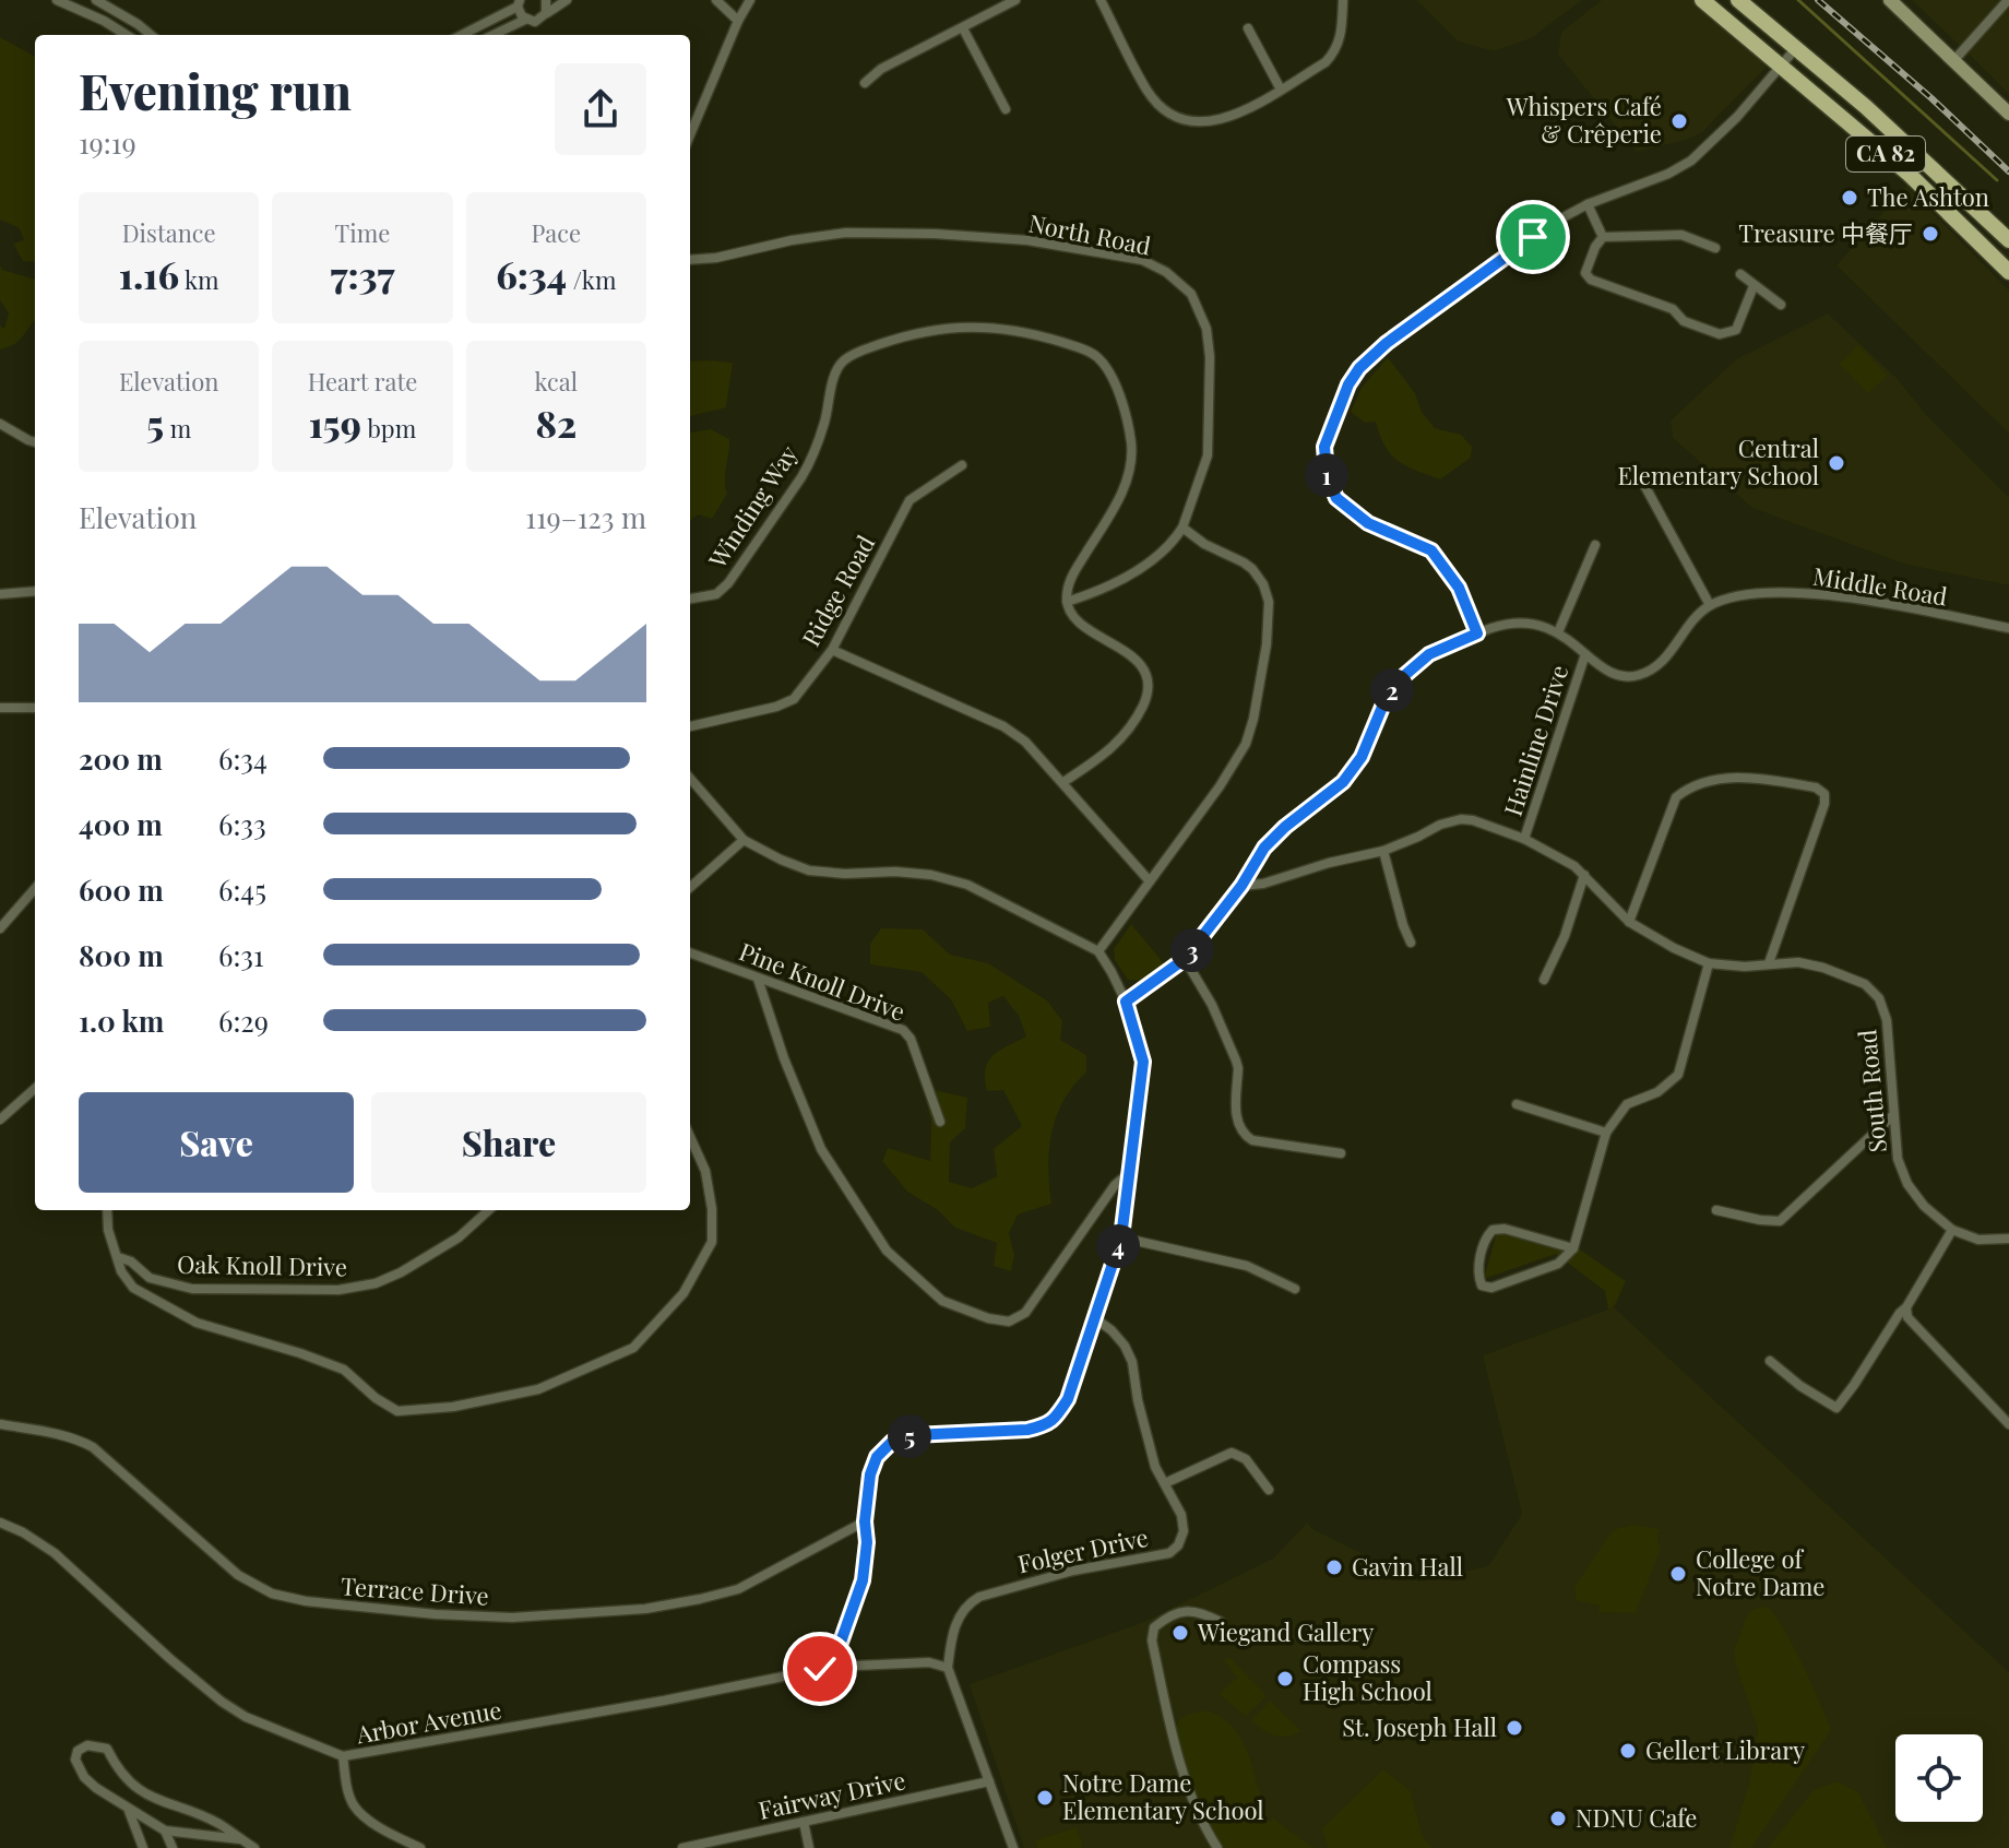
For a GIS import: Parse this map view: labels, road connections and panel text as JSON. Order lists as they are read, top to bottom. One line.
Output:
{"streets":{"main road":["CA 82"],"street":["North Road","Winding Way","Middle Road","Ridge Road","Hainline Drive","Pine Knoll Drive","South Road","Oak Knoll Drive","Folger Drive","Terrace Drive","Arbor Avenue","Fairway Drive"]},"crossings":[["Hainline Drive","South Road"],["Folger Drive","Arbor Avenue"]],"places":["Whispers Café & Crêperie","The Ashton","Treasure 中餐厅","Central Elementary School","Gavin Hall","College of Notre Dame","Wiegand Gallery","Compass High School","St. Joseph Hall","Gellert Library","Notre Dame Elementary School","NDNU Cafe"],"page":{"heading":["Evening run","19:19"],"stats":[["Distance","1.16 km"],["Time","7:37"],["Pace","6:34 /km"],["Elevation","5 m"],["Heart rate","159 bpm"],["kcal","82"]],"pins":["1","2","3","4","5"],"chart":["Elevation","119–123 m"],"list":[{"name":"200 m","note":"6:34"},{"name":"400 m","note":"6:33"},{"name":"600 m","note":"6:45"},{"name":"800 m","note":"6:31"},{"name":"1.0 km","note":"6:29"}],"buttons":["Save","Share"]}}
